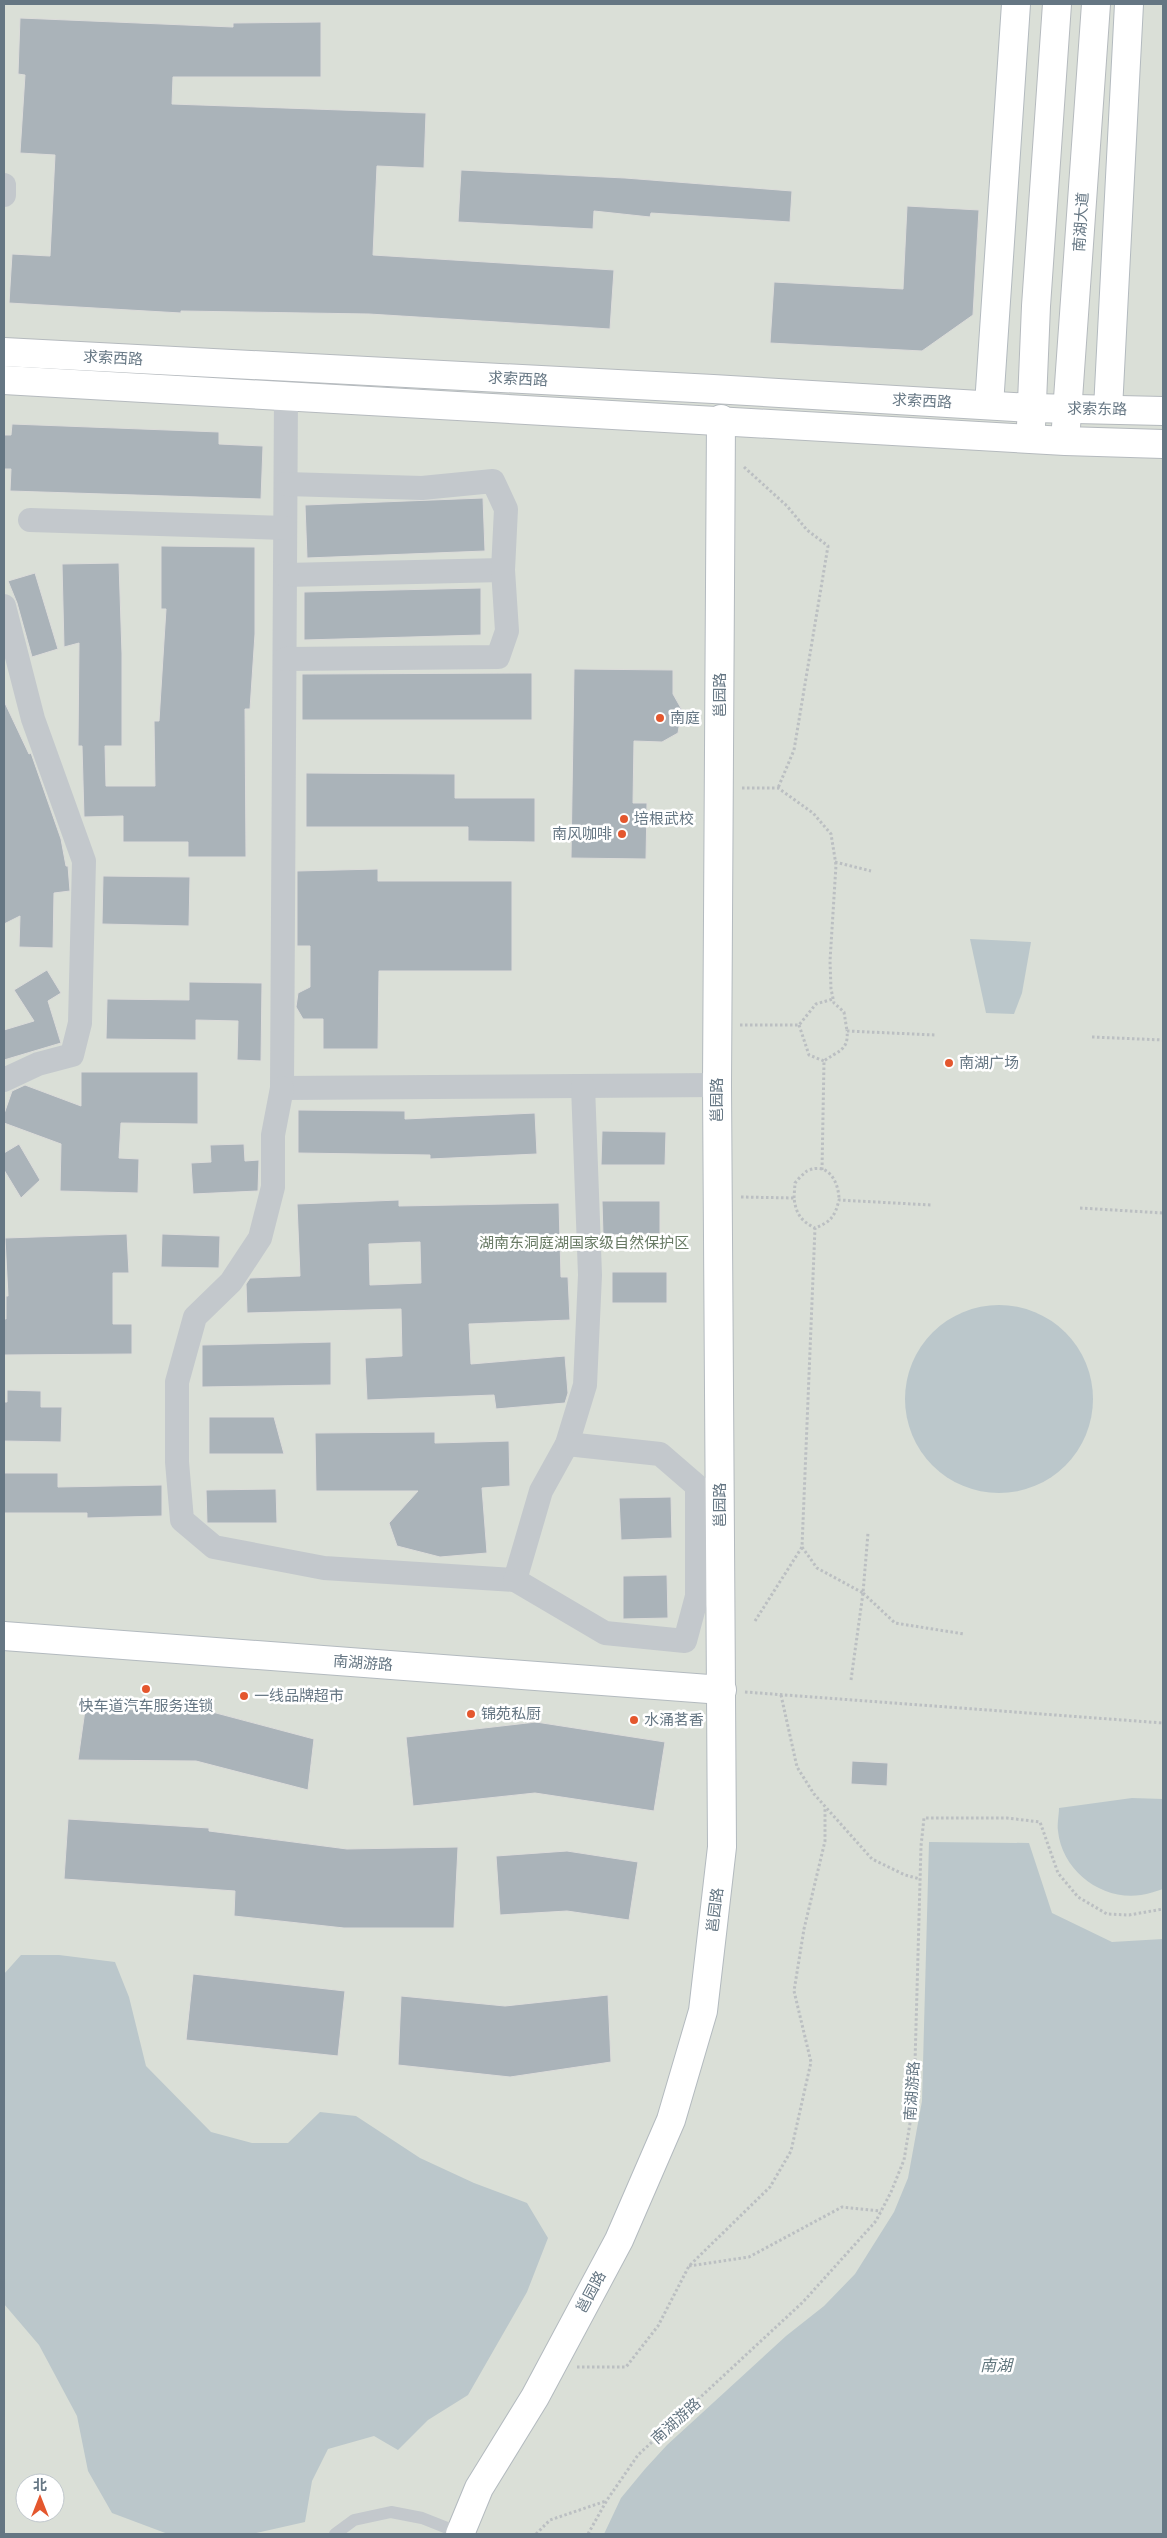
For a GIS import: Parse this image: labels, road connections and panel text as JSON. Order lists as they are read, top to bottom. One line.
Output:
{"streets":{"main road":["南湖大道","求索西路","求索东路","邕园路","南湖游路"]},"crossings":[["南湖大道","求索西路"],["南湖大道","求索东路"],["求索西路","求索东路"],["求索西路","邕园路"],["邕园路","南湖游路"]],"water":["南湖"],"parks":["湖南东洞庭湖国家级自然保护区"],"places":["南庭","培根武校","南风咖啡","南湖广场","快车道汽车服务连锁","一线品牌超市","锦苑私厨","水涌茗香"],"north":"top"}
